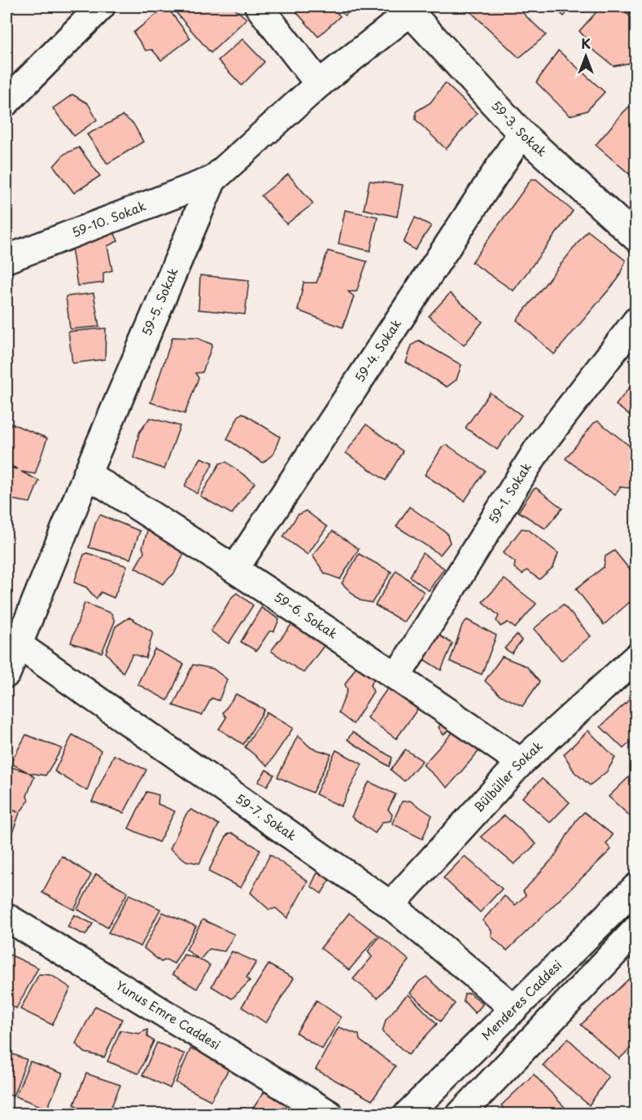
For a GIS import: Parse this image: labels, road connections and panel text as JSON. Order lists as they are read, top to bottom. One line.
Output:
{"streets":{"street":["59-3. Sokak","59-10. Sokak","59-5. Sokak","59-4. Sokak","59-1. Sokak","59-6. Sokak","Bülbüller Sokak","59-7. Sokak","Menderes Caddesi","Yunus Emre Caddesi"]},"crossings":[["59-3. Sokak","59-5. Sokak"],["59-3. Sokak","59-4. Sokak"],["59-10. Sokak","59-5. Sokak"],["59-5. Sokak","59-6. Sokak"],["59-5. Sokak","59-7. Sokak"],["59-4. Sokak","59-6. Sokak"],["59-1. Sokak","59-6. Sokak"],["59-6. Sokak","Bülbüller Sokak"],["Bülbüller Sokak","59-7. Sokak"],["59-7. Sokak","Menderes Caddesi"]],"north":"top"}
